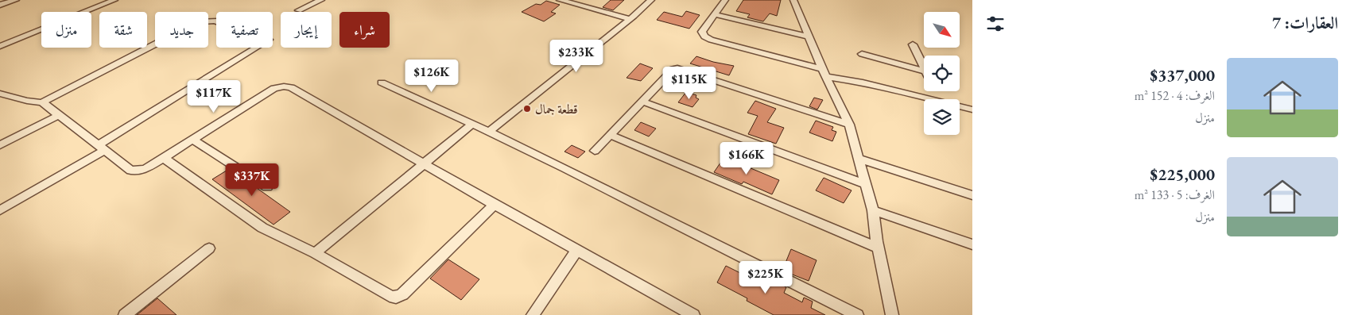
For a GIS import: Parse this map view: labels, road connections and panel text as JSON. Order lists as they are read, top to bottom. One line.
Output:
{"places":["قطعة جمال"],"north":"bottom right","page":{"heading":"العقارات: 7","chip":["شراء","إيجار","تصفية","جديد","شقة","منزل"],"price":["$233K","$126K","$115K","$117K","$166K","$337K","$225K"],"list":[{"name":"$337,000","note":"الغرف: 4 · 152 m² · منزل"},{"name":"$225,000","note":"الغرف: 5 · 133 m² · منزل"}]}}
